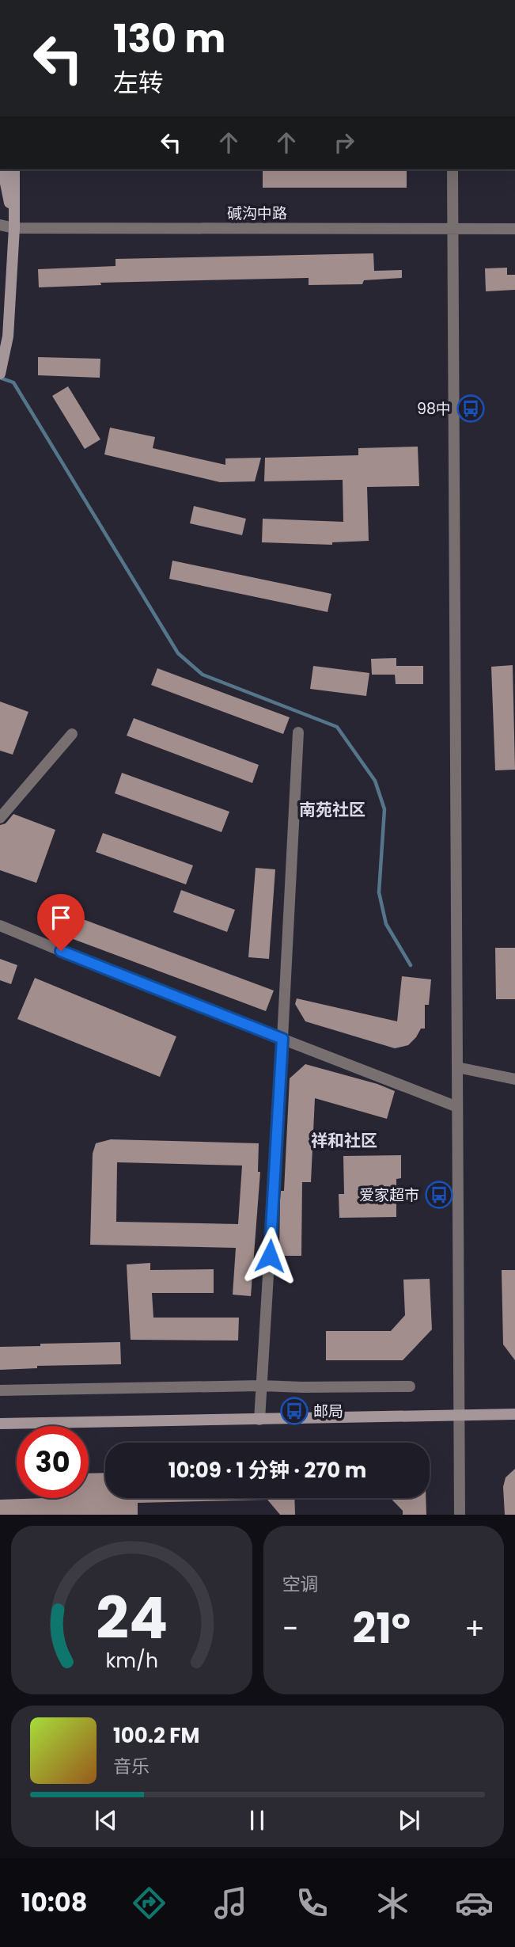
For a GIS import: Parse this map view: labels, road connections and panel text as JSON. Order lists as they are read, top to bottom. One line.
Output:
{"streets":{"street":["碱沟中路"]},"districts":["南苑社区","祥和社区"],"places":{"bus stop":["98中","爱家超市","邮局"]},"page":{"turn":["130 m","左转"],"limit":"30","trip":"10:09 · 1 分钟 · 270 m","tile":"空调","heat":["−","21°","+"],"song":["100.2 FM","音乐"],"tabs":"10:08","gauge":["24","km/h"]}}
